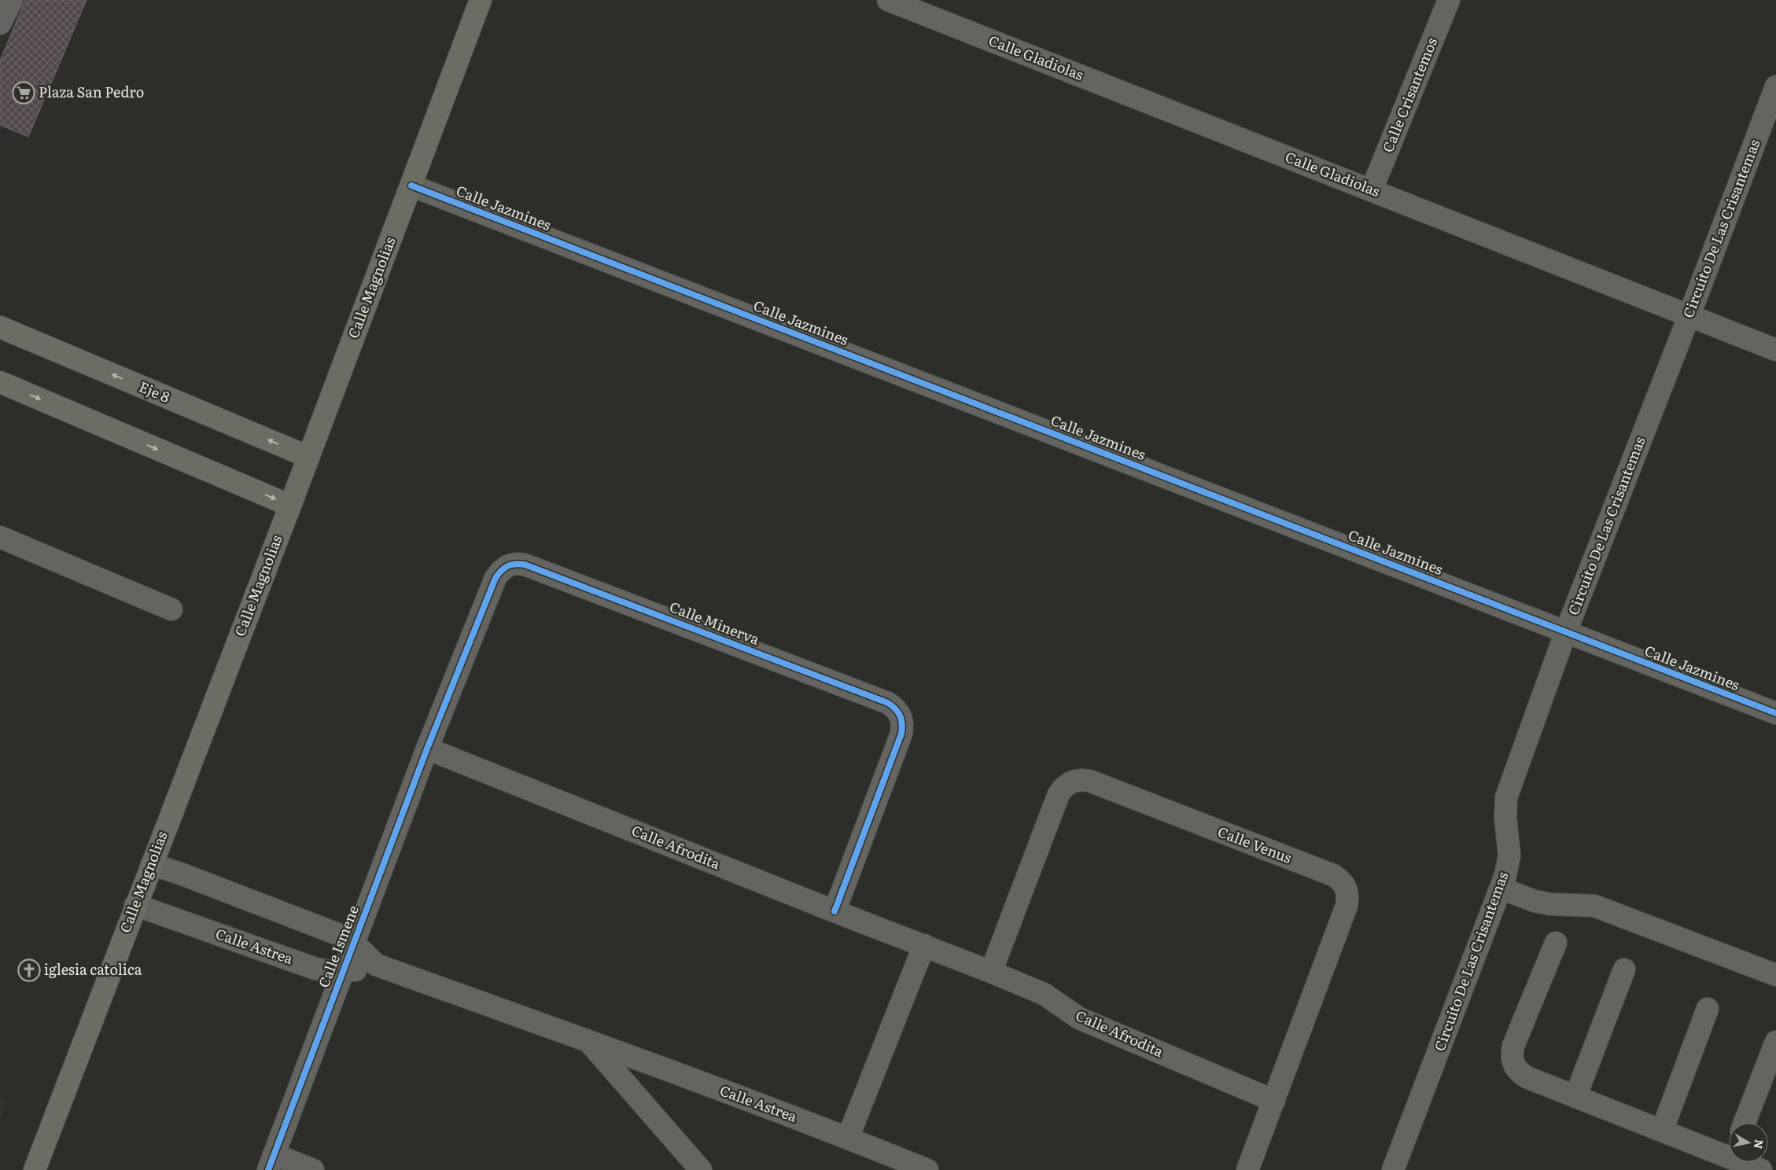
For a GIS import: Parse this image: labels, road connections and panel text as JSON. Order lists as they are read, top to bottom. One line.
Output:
{"streets":{"main road":["Calle Magnolias","Eje 8"],"street":["Calle Gladiolas","Calle Crisantemos","Calle Jazmines","Circuito De Las Crisantemas","Calle Minerva","Calle Venus","Calle Afrodita","Calle Astrea","Calle Ismene"]},"crossings":[["Calle Gladiolas","Calle Crisantemos"],["Calle Gladiolas","Circuito De Las Crisantemas"],["Calle Jazmines","Circuito De Las Crisantemas"],["Calle Jazmines","Calle Magnolias"],["Calle Magnolias","Eje 8"],["Calle Magnolias","Calle Astrea"],["Calle Minerva","Calle Afrodita"],["Calle Minerva","Calle Ismene"],["Calle Venus","Calle Afrodita"],["Calle Afrodita","Calle Ismene"],["Calle Astrea","Calle Ismene"]],"places":{"supermarket":["Plaza San Pedro"],"church":["iglesia catolica"]},"north":"right"}
